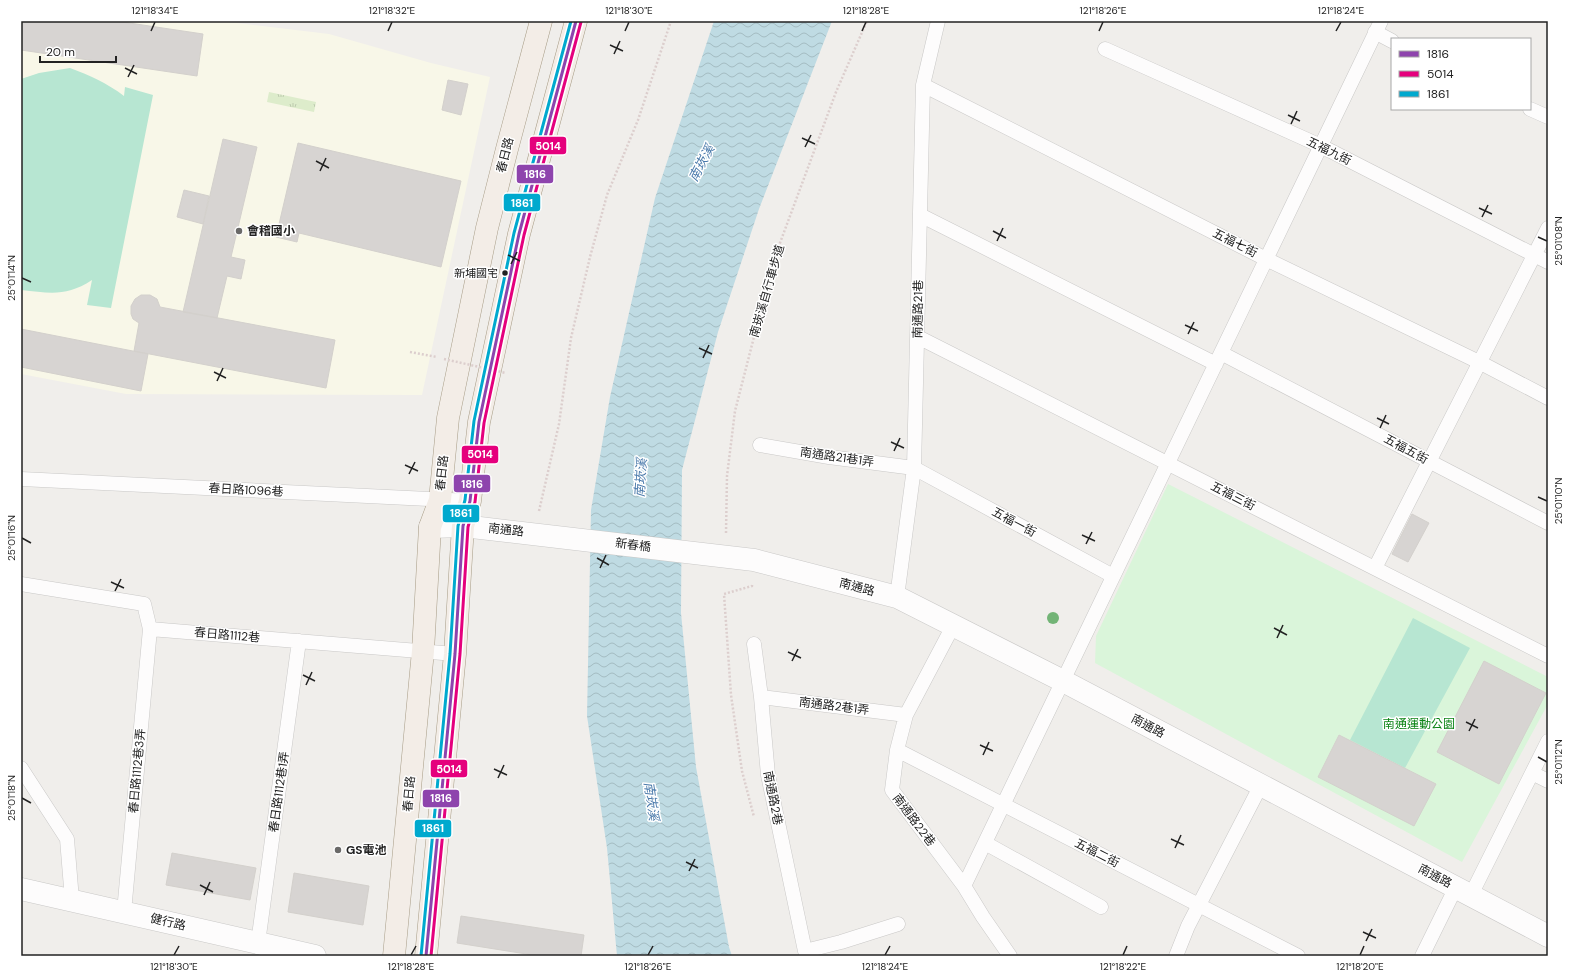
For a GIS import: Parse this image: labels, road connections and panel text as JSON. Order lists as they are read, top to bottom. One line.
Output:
{"streets":{"main road":["春日路"],"street":["南通路","新春橋","健行路"],"lane":["五福九街","五福七街","南通路21巷","五福五街","南通路21巷1弄","春日路1096巷","五福三街","五福一街","春日路1112巷","南通路2巷1弄","春日路1112巷3弄","春日路1112巷1弄","南通路2巷","南通路22巷","五福二街"],"path":["南崁溪自行車步道"]},"crossings":[["春日路","春日路1096巷"],["春日路","南通路"],["春日路","春日路1112巷"],["五福七街","南通路21巷"],["南崁溪自行車步道","南通路"],["南崁溪自行車步道","新春橋"],["南通路21巷","五福五街"],["南通路21巷","南通路21巷1弄"],["南通路21巷","五福三街"],["南通路21巷","五福一街"],["南通路21巷","南通路"],["南通路21巷1弄","五福一街"],["南通路","新春橋"],["南通路","南通路22巷"],["春日路1112巷","春日路1112巷3弄"],["春日路1112巷","春日路1112巷1弄"],["南通路2巷1弄","南通路2巷"],["南通路2巷1弄","南通路22巷"],["春日路1112巷3弄","健行路"],["春日路1112巷1弄","健行路"],["南通路22巷","五福二街"]],"water":["南崁溪"],"parks":["南通運動公園"],"places":["會稽國小","新埔國宅","GS電池"],"lines":["transit line 1816","transit line 1861","transit line 5014"],"legend":["1816","5014","1861"],"scale_bar":"20 m","coordinates":["121°18'34\"E","121°18'32\"E","121°18'30\"E","121°18'28\"E","121°18'26\"E","121°18'24\"E","25°01'08\"N","25°01'14\"N","25°01'10\"N","25°01'16\"N","25°01'12\"N","25°01'18\"N","121°18'22\"E","121°18'20\"E"]}
